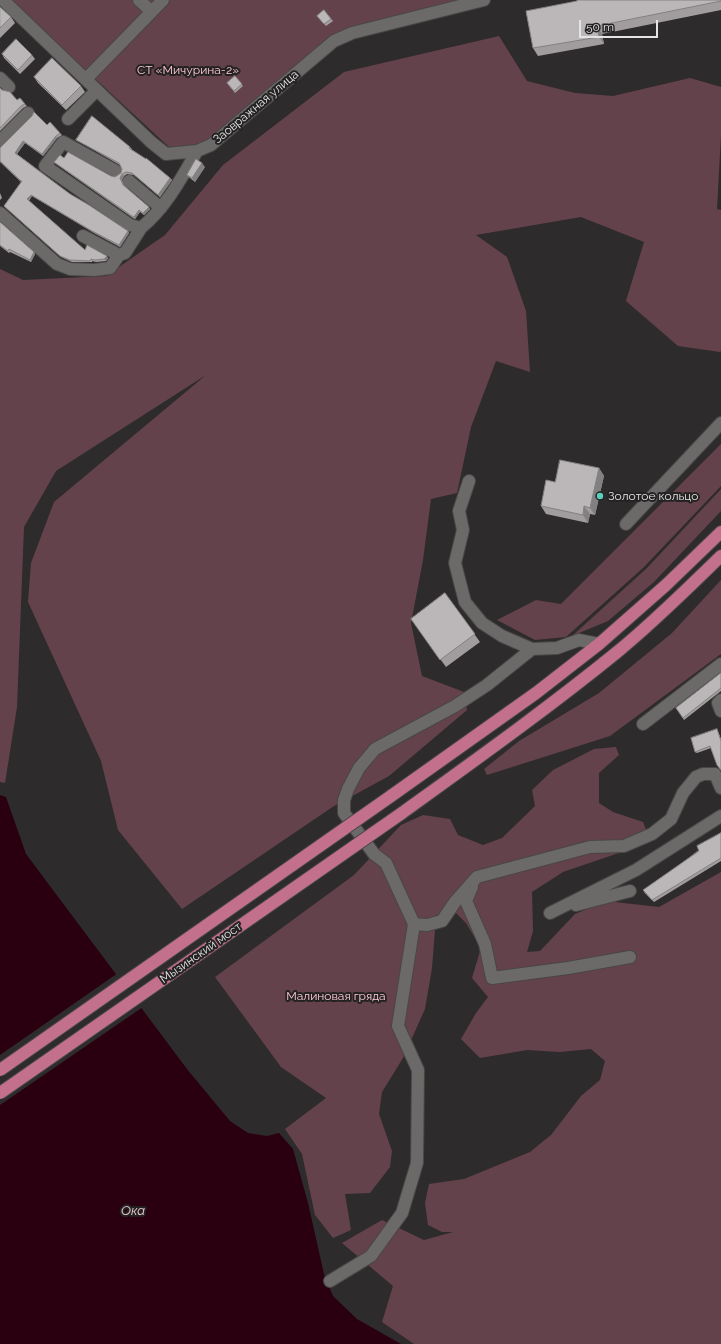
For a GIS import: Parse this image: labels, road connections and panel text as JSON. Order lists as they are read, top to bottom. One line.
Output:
{"streets":{"main road":["Мызинский мост"],"street":["Заовражная улица"]},"water":["Ока"],"parks":["СТ «Мичурина-2»","Малиновая гряда"],"places":["Золотое кольцо"],"scale_bar":"50 m"}
